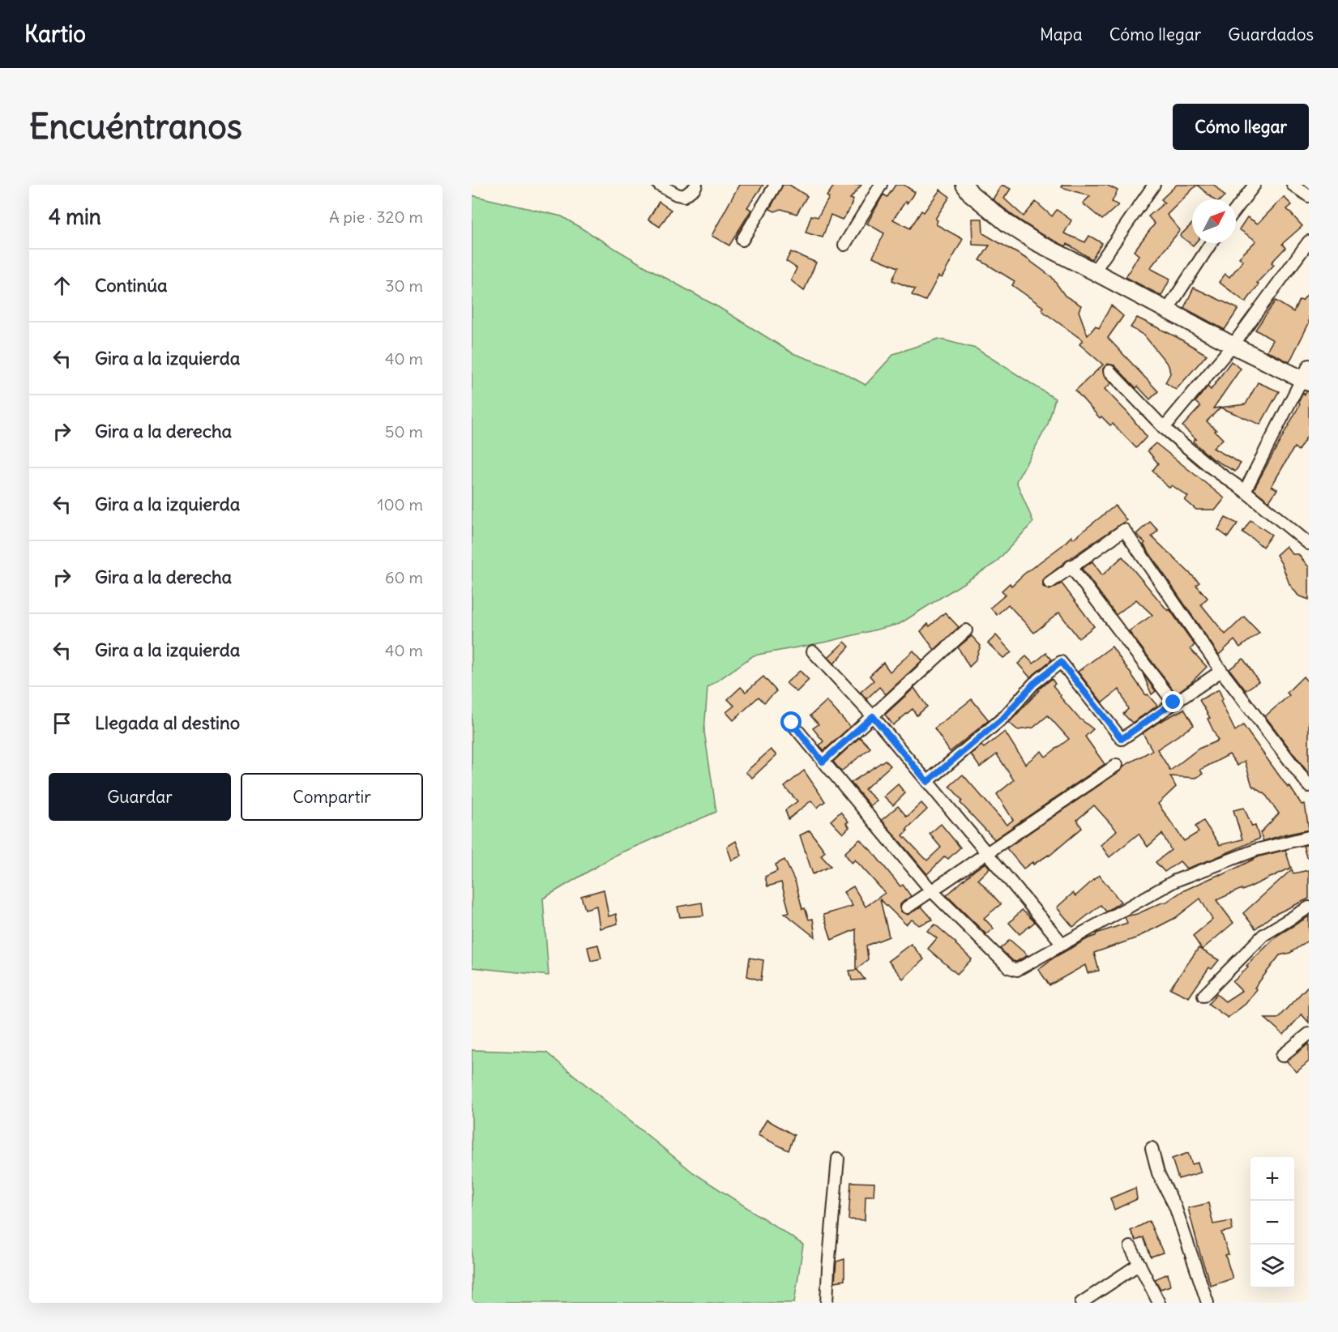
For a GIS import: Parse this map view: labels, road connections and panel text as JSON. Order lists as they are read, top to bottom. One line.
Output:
{"north":"top right","page":{"header":"Kartio","nav":["Mapa","Cómo llegar","Guardados"],"buttons":["Cómo llegar",["Guardar","Compartir"]],"title":"Encuéntranos","heading":["4 min","A pie · 320 m"],"list":[["Continúa","30 m"],["Gira a la izquierda","40 m"],["Gira a la derecha","50 m"],["Gira a la izquierda","100 m"],["Gira a la derecha","60 m"],["Gira a la izquierda","40 m"],"Llegada al destino"],"map_buttons":["+","−"]}}
